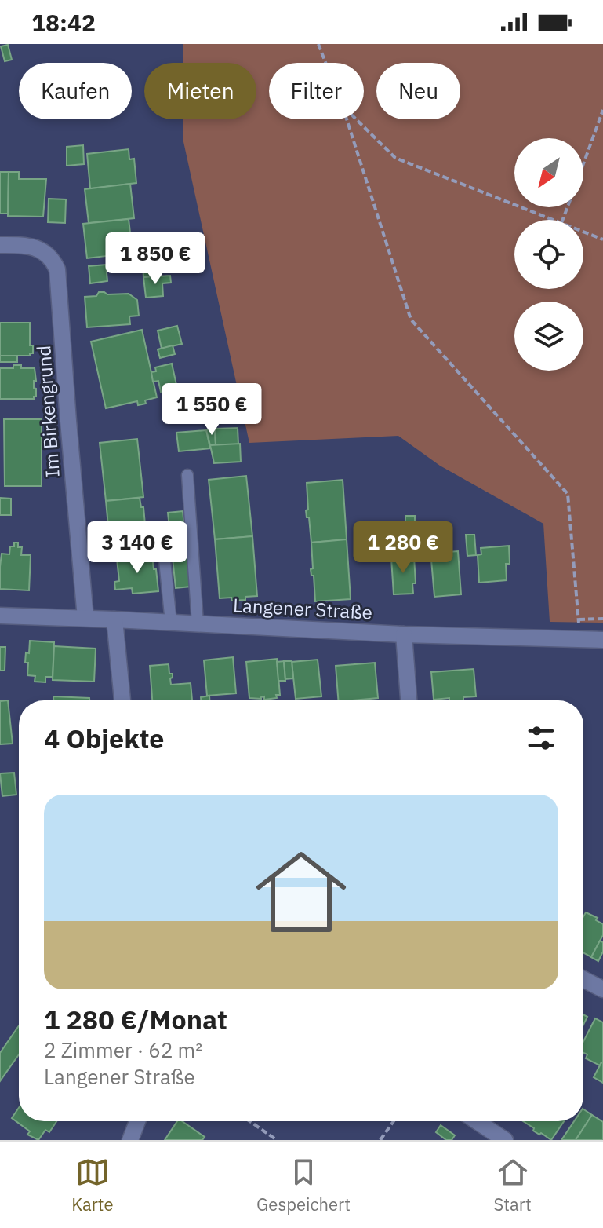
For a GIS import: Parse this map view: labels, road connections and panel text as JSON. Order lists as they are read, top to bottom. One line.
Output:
{"streets":{"street":["Im Birkengrund","Langener Straße"]},"crossings":[["Im Birkengrund","Langener Straße"]],"north":"bottom left","page":{"status":"18:42","chip":["Kaufen","Mieten","Filter","Neu"],"price":["1 850 €","1 550 €","3 140 €","1 280 €"],"heading":"4 Objekte","list":[{"name":"1 280 €/Monat","note":"2 Zimmer · 62 m² · Langener Straße"}],"tabs":["Karte","Gespeichert","Start"]}}
